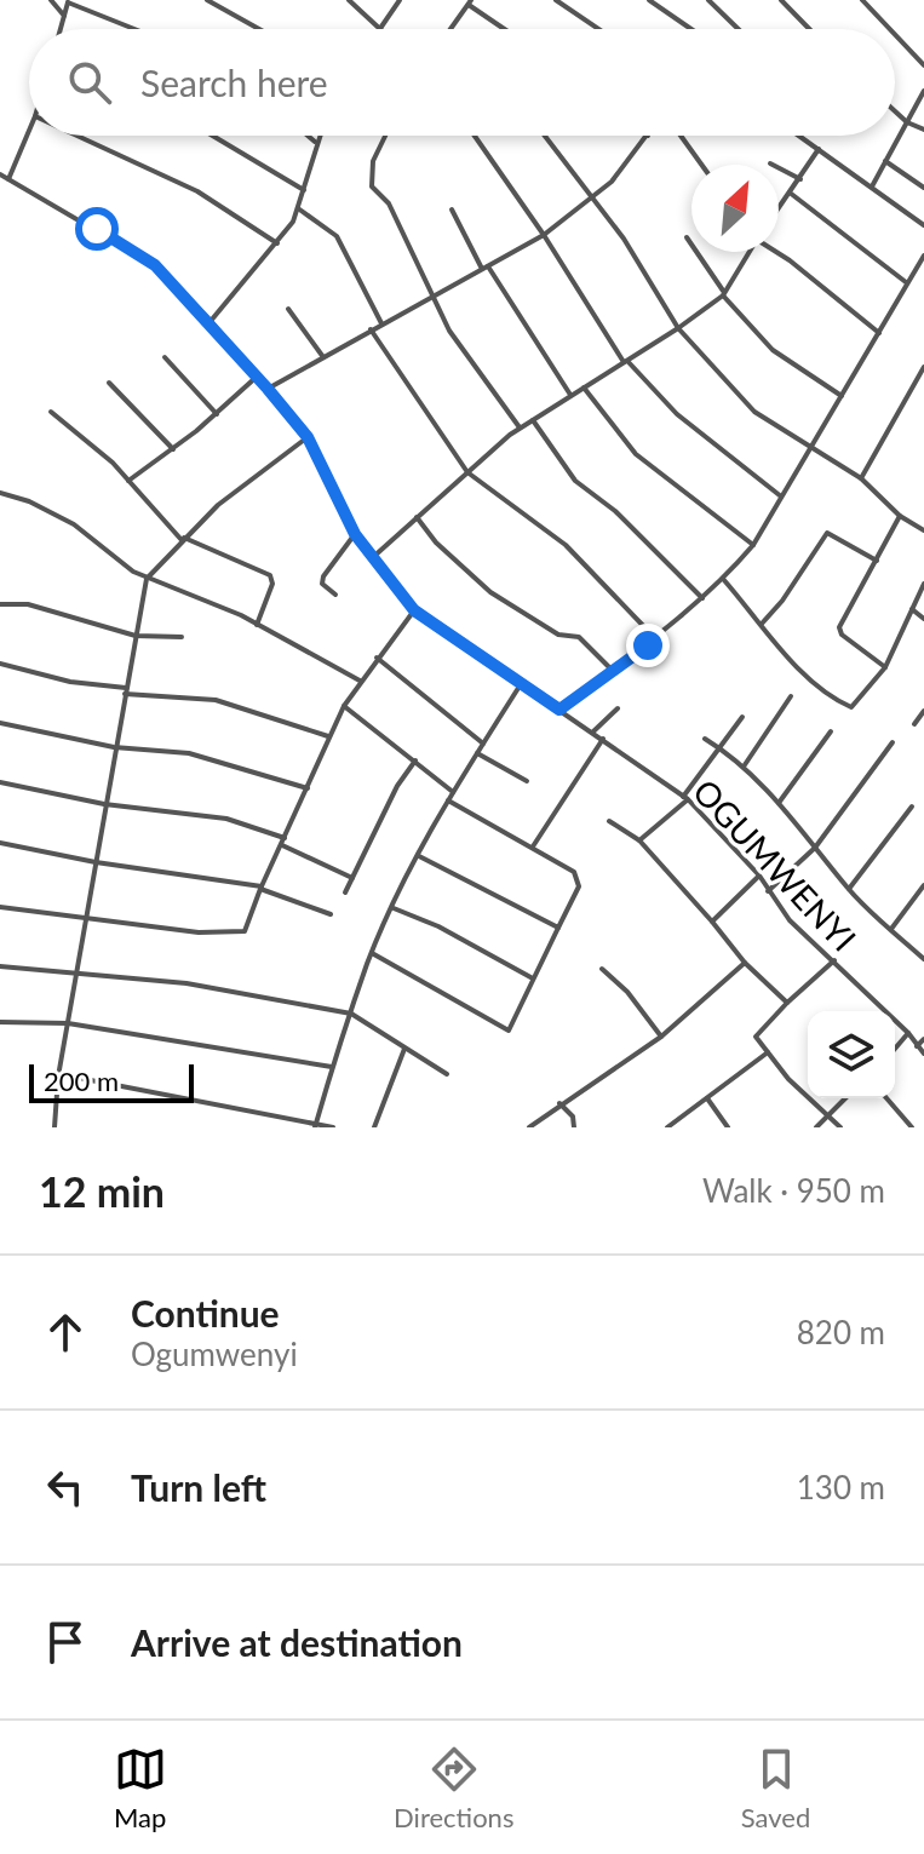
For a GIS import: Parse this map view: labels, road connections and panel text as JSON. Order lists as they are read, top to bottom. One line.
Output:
{"streets":{"street":["OGUMWENYI"]},"scale_bar":"200 m","north":"top right","page":{"search":"Search here","scale":"200 m","heading":["12 min","Walk · 950 m"],"list":[["Continue","Ogumwenyi","820 m"],["Turn left","130 m"],"Arrive at destination"],"nav":["Map","Directions","Saved"]}}
